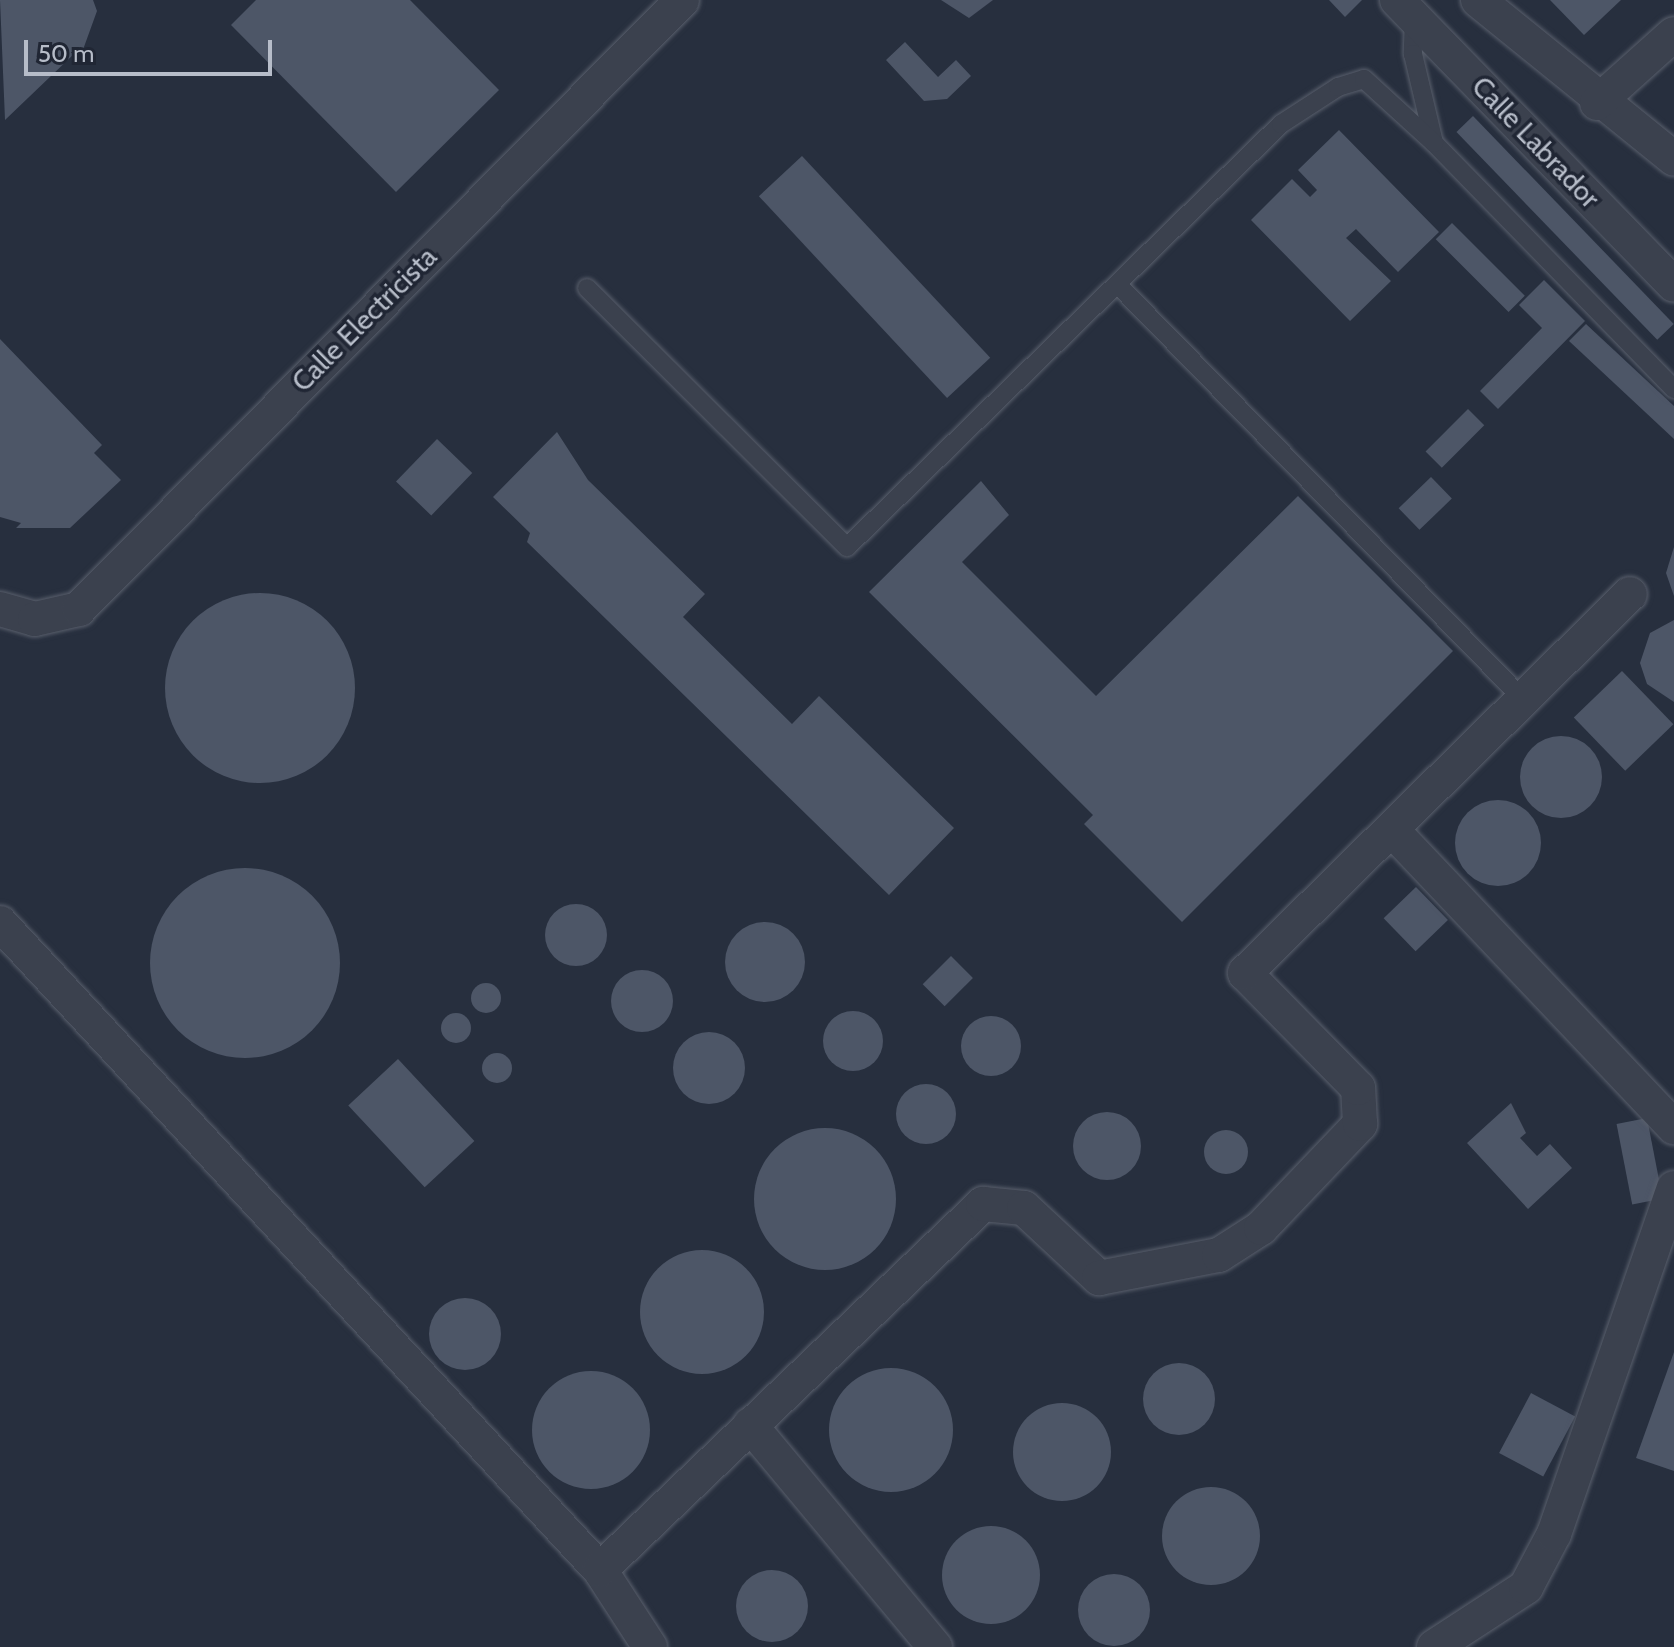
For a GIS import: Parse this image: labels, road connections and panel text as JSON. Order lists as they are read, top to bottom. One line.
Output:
{"streets":{"street":["Calle Labrador","Calle Electricista"]},"scale_bar":"50 m"}
